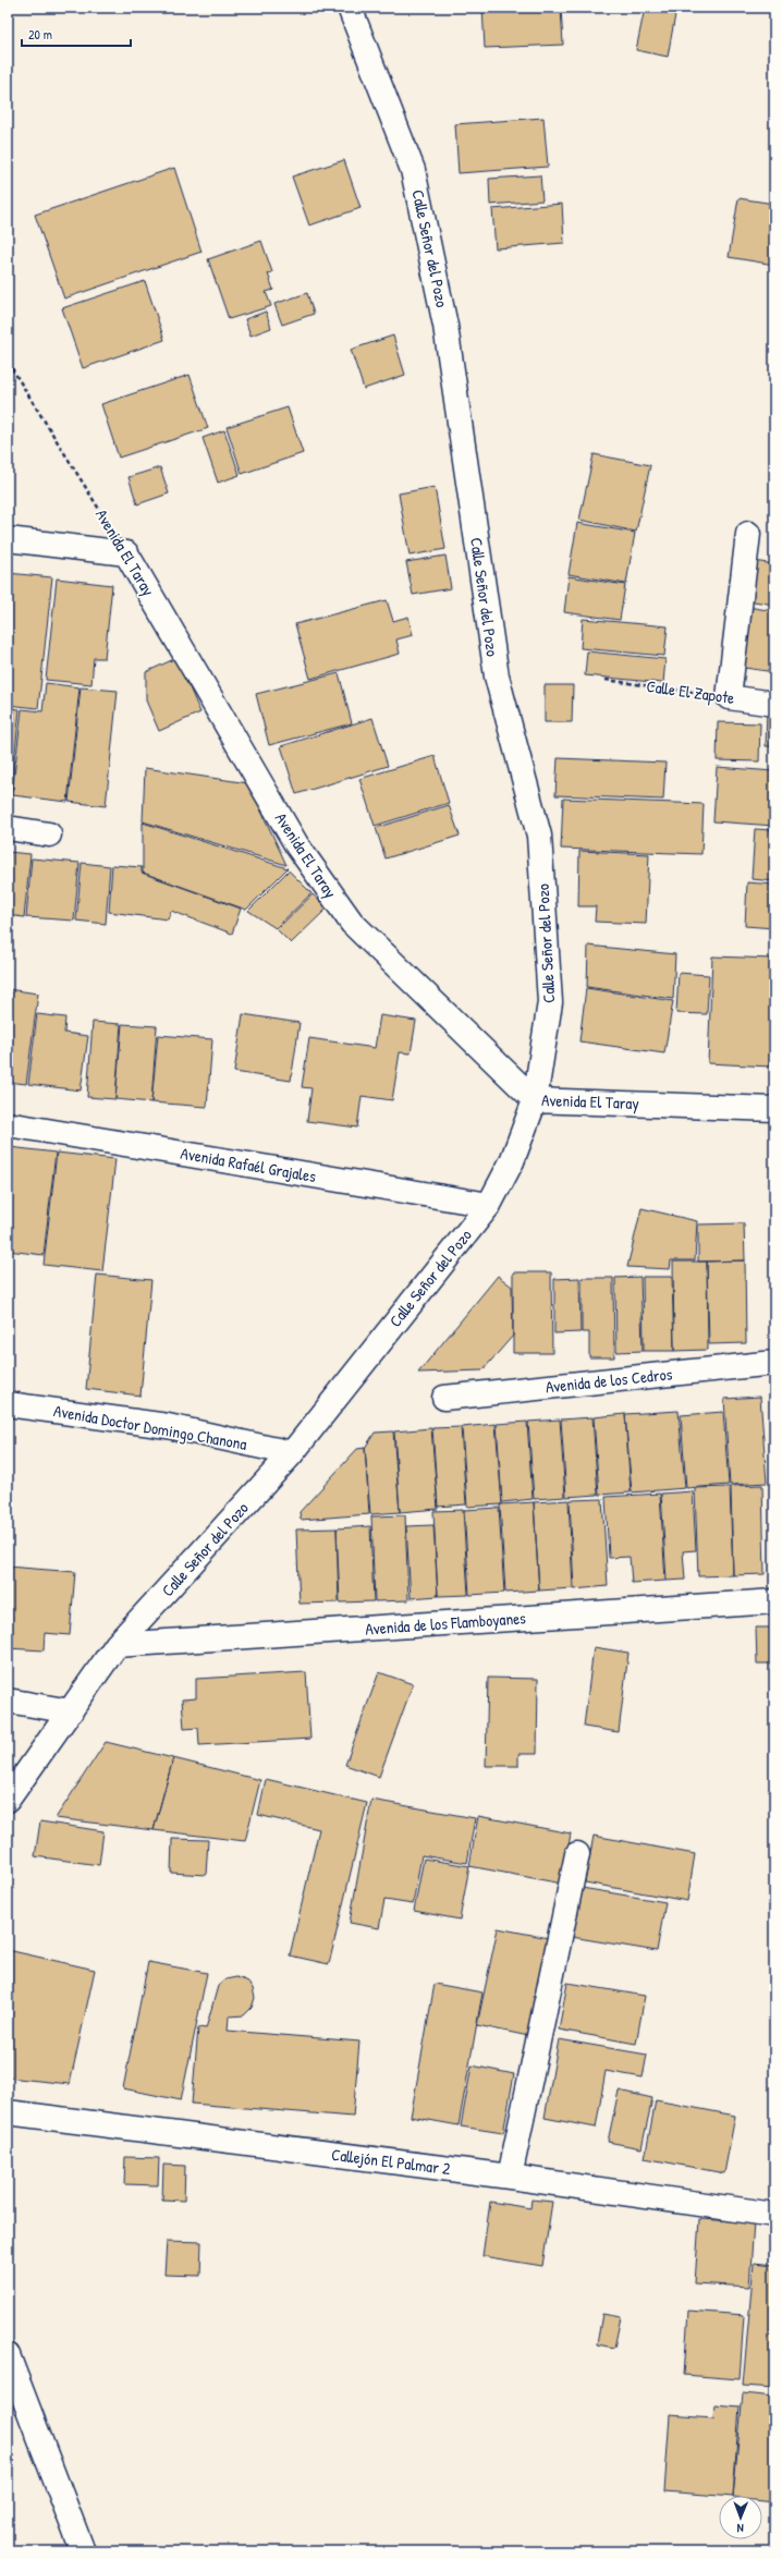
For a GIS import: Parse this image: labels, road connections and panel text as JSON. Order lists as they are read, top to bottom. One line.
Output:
{"streets":{"street":["Calle Señor del Pozo","Avenida El Taray","Calle El Zapote","Avenida Rafaél Grajales","Avenida de los Cedros","Avenida Doctor Domingo Chanona","Avenida de los Flamboyanes","Callejón El Palmar 2"]},"crossings":[["Calle Señor del Pozo","Avenida El Taray"],["Calle Señor del Pozo","Avenida Rafaél Grajales"],["Calle Señor del Pozo","Avenida Doctor Domingo Chanona"],["Calle Señor del Pozo","Avenida de los Flamboyanes"]],"scale_bar":"20 m","north":"bottom"}
